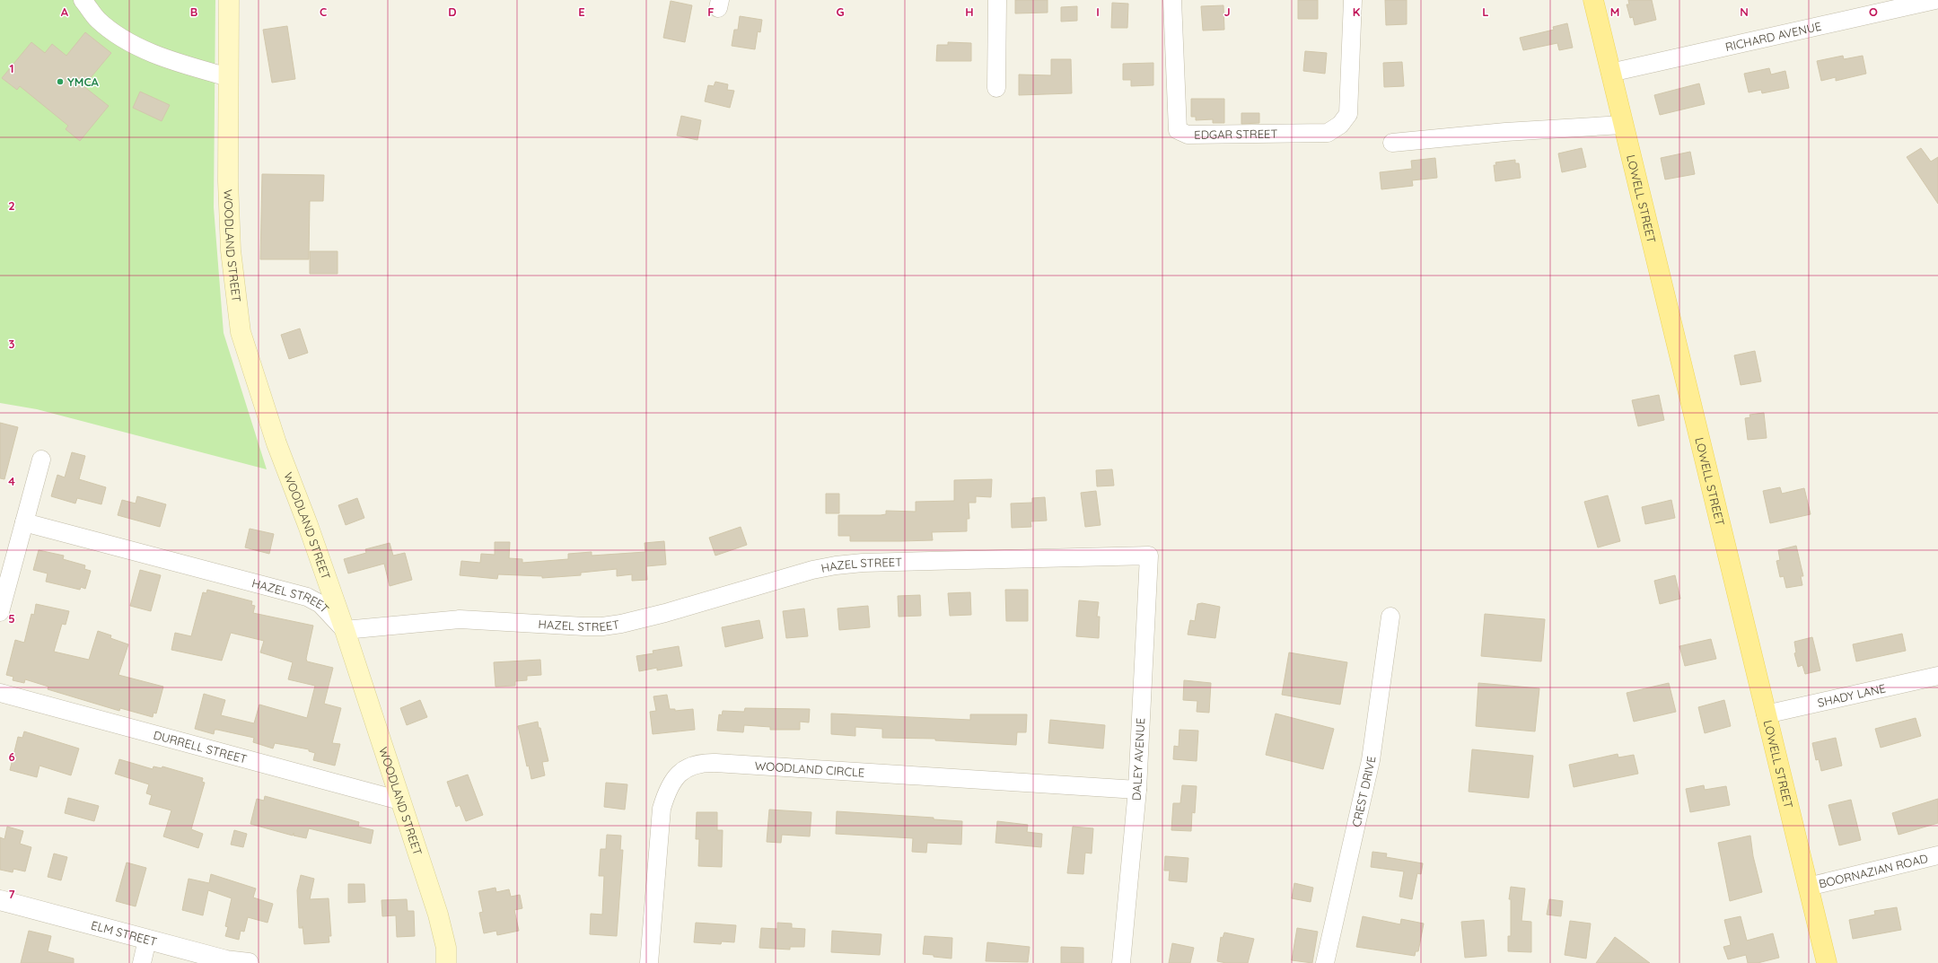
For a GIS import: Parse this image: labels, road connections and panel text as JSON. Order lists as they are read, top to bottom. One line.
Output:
{"streets":{"main road":["LOWELL STREET","WOODLAND STREET"],"street":["RICHARD AVENUE","EDGAR STREET","HAZEL STREET","SHADY LANE","DURRELL STREET","DALEY AVENUE","WOODLAND CIRCLE","CREST DRIVE","BOORNAZIAN ROAD","ELM STREET"]},"crossings":[["RICHARD AVENUE","LOWELL STREET"],["LOWELL STREET","SHADY LANE"],["LOWELL STREET","BOORNAZIAN ROAD"],["WOODLAND STREET","HAZEL STREET"],["WOODLAND STREET","DURRELL STREET"],["HAZEL STREET","DALEY AVENUE"],["DALEY AVENUE","WOODLAND CIRCLE"]],"places":["YMCA"],"grid":{"columns":["A","B","C","D","E","F","G","H","I","J","K","L","M","N","O"],"rows":["1","2","3","4","5","6","7"]}}
